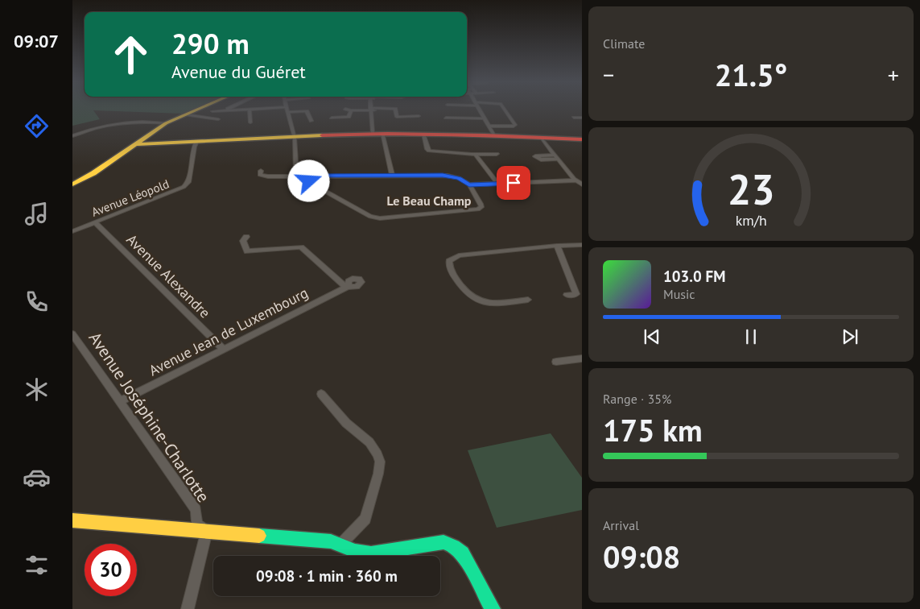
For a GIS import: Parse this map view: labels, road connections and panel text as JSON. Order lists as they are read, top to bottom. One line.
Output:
{"streets":{"street":["Avenue Léopold","Avenue Alexandre","Avenue Jean de Luxembourg","Avenue Joséphine-Charlotte"]},"crossings":[["Avenue Léopold","Avenue Alexandre"],["Avenue Alexandre","Avenue Jean de Luxembourg"],["Avenue Jean de Luxembourg","Avenue Joséphine-Charlotte"]],"districts":["Le Beau Champ"],"page":{"tabs":"09:07","tile":["Climate",["Range · 35%","175 km"],["Arrival","09:08"]],"turn":["290 m","Avenue du Guéret"],"heat":["−","21.5°","+"],"song":["103.0 FM","Music"],"limit":"30","trip":"09:08 · 1 min · 360 m","gauge":["23","km/h"]}}
